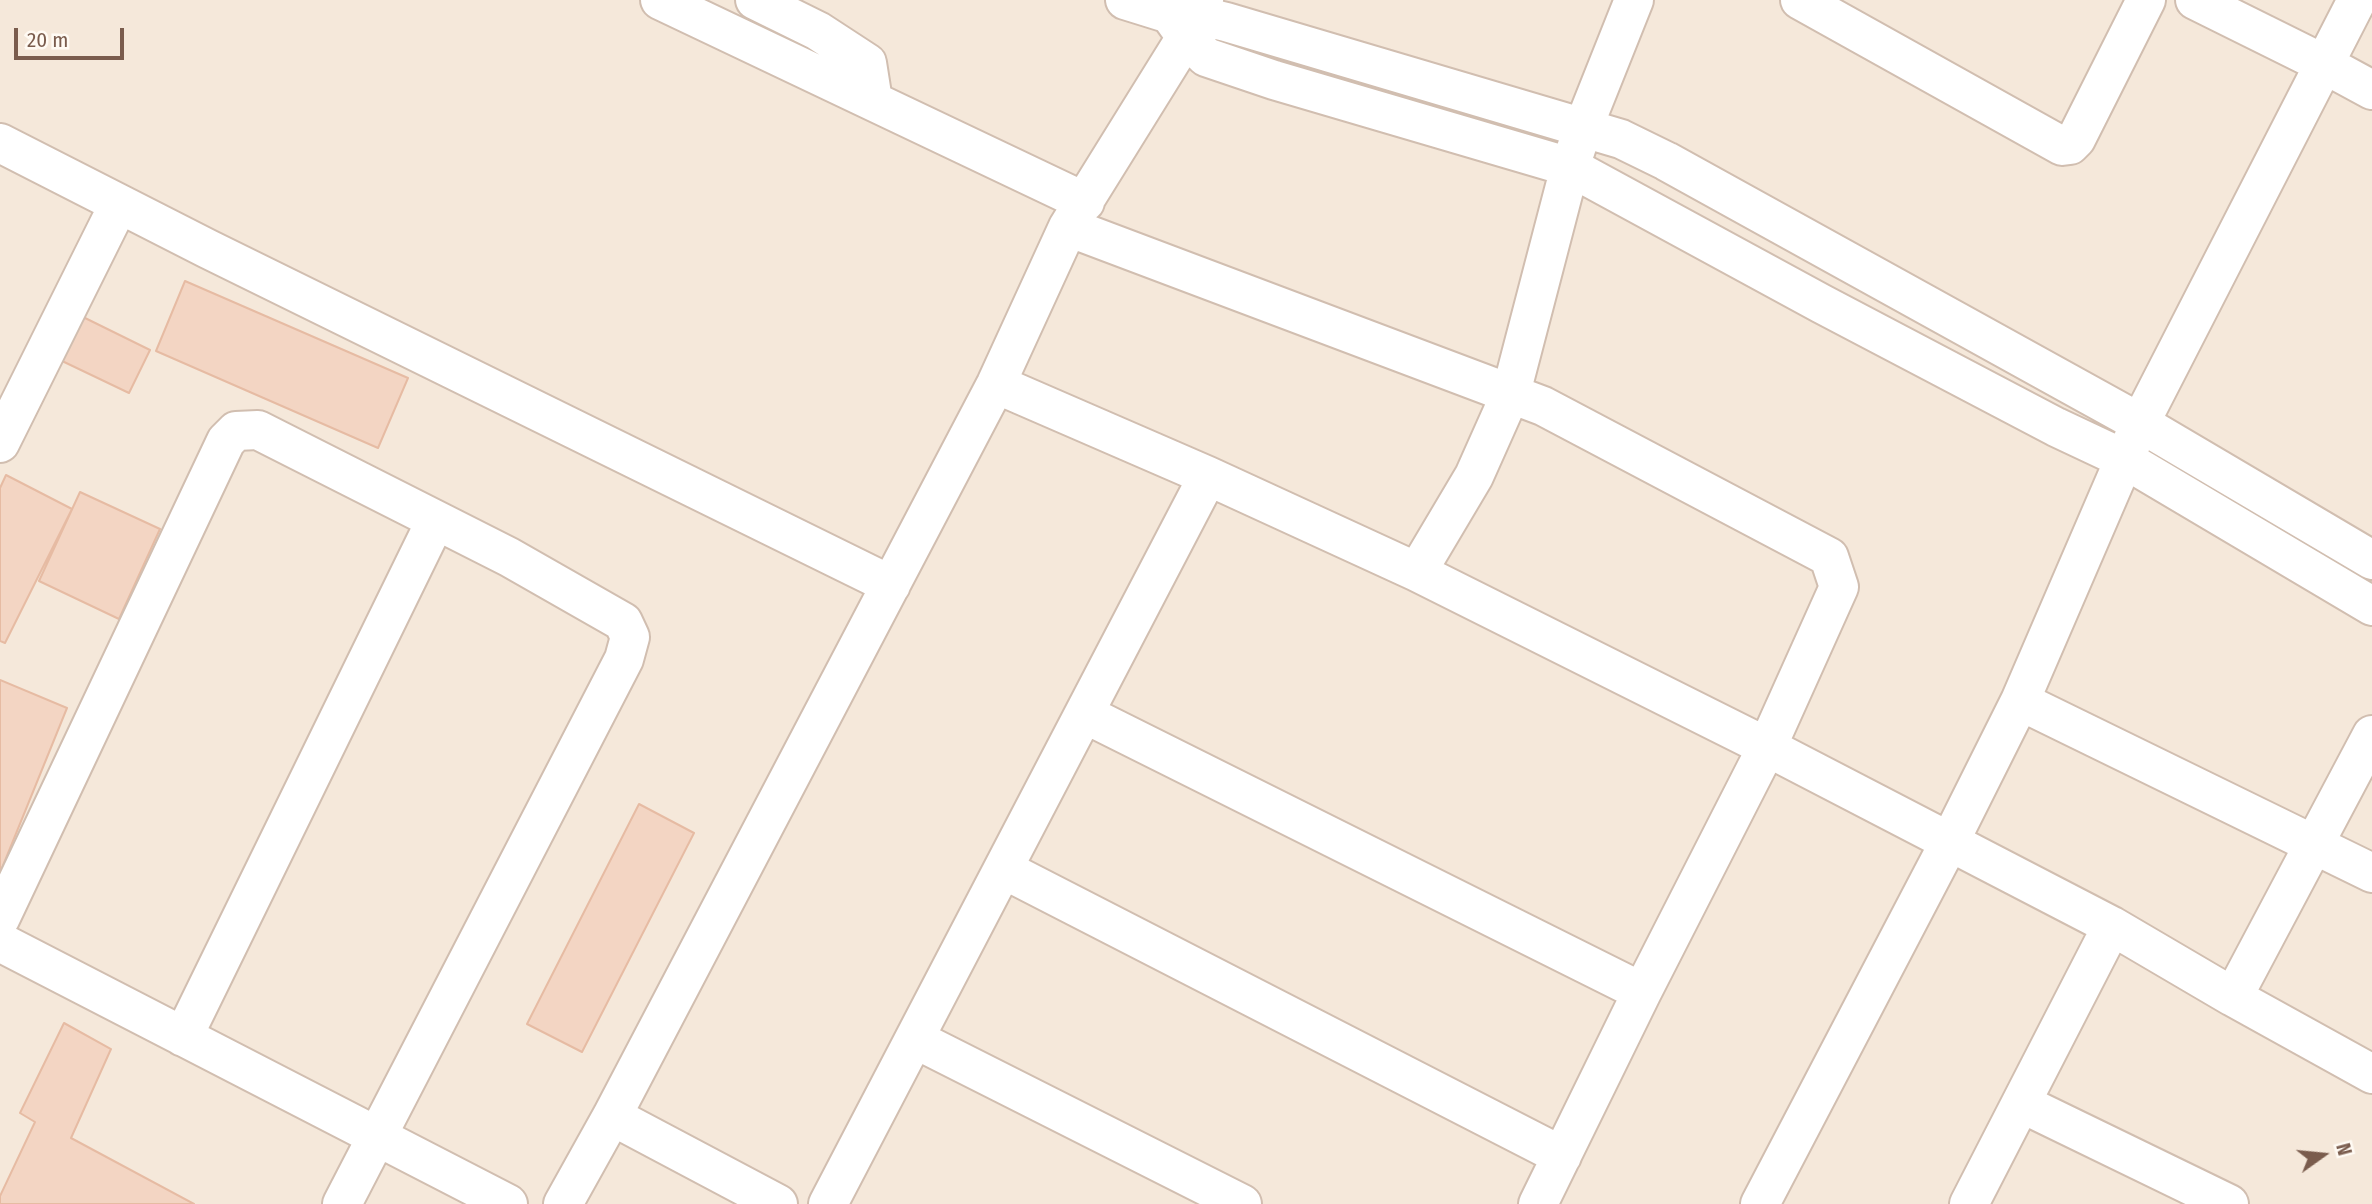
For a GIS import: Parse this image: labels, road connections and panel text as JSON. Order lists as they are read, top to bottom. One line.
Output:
{"scale_bar":"20 m","north":"right"}
